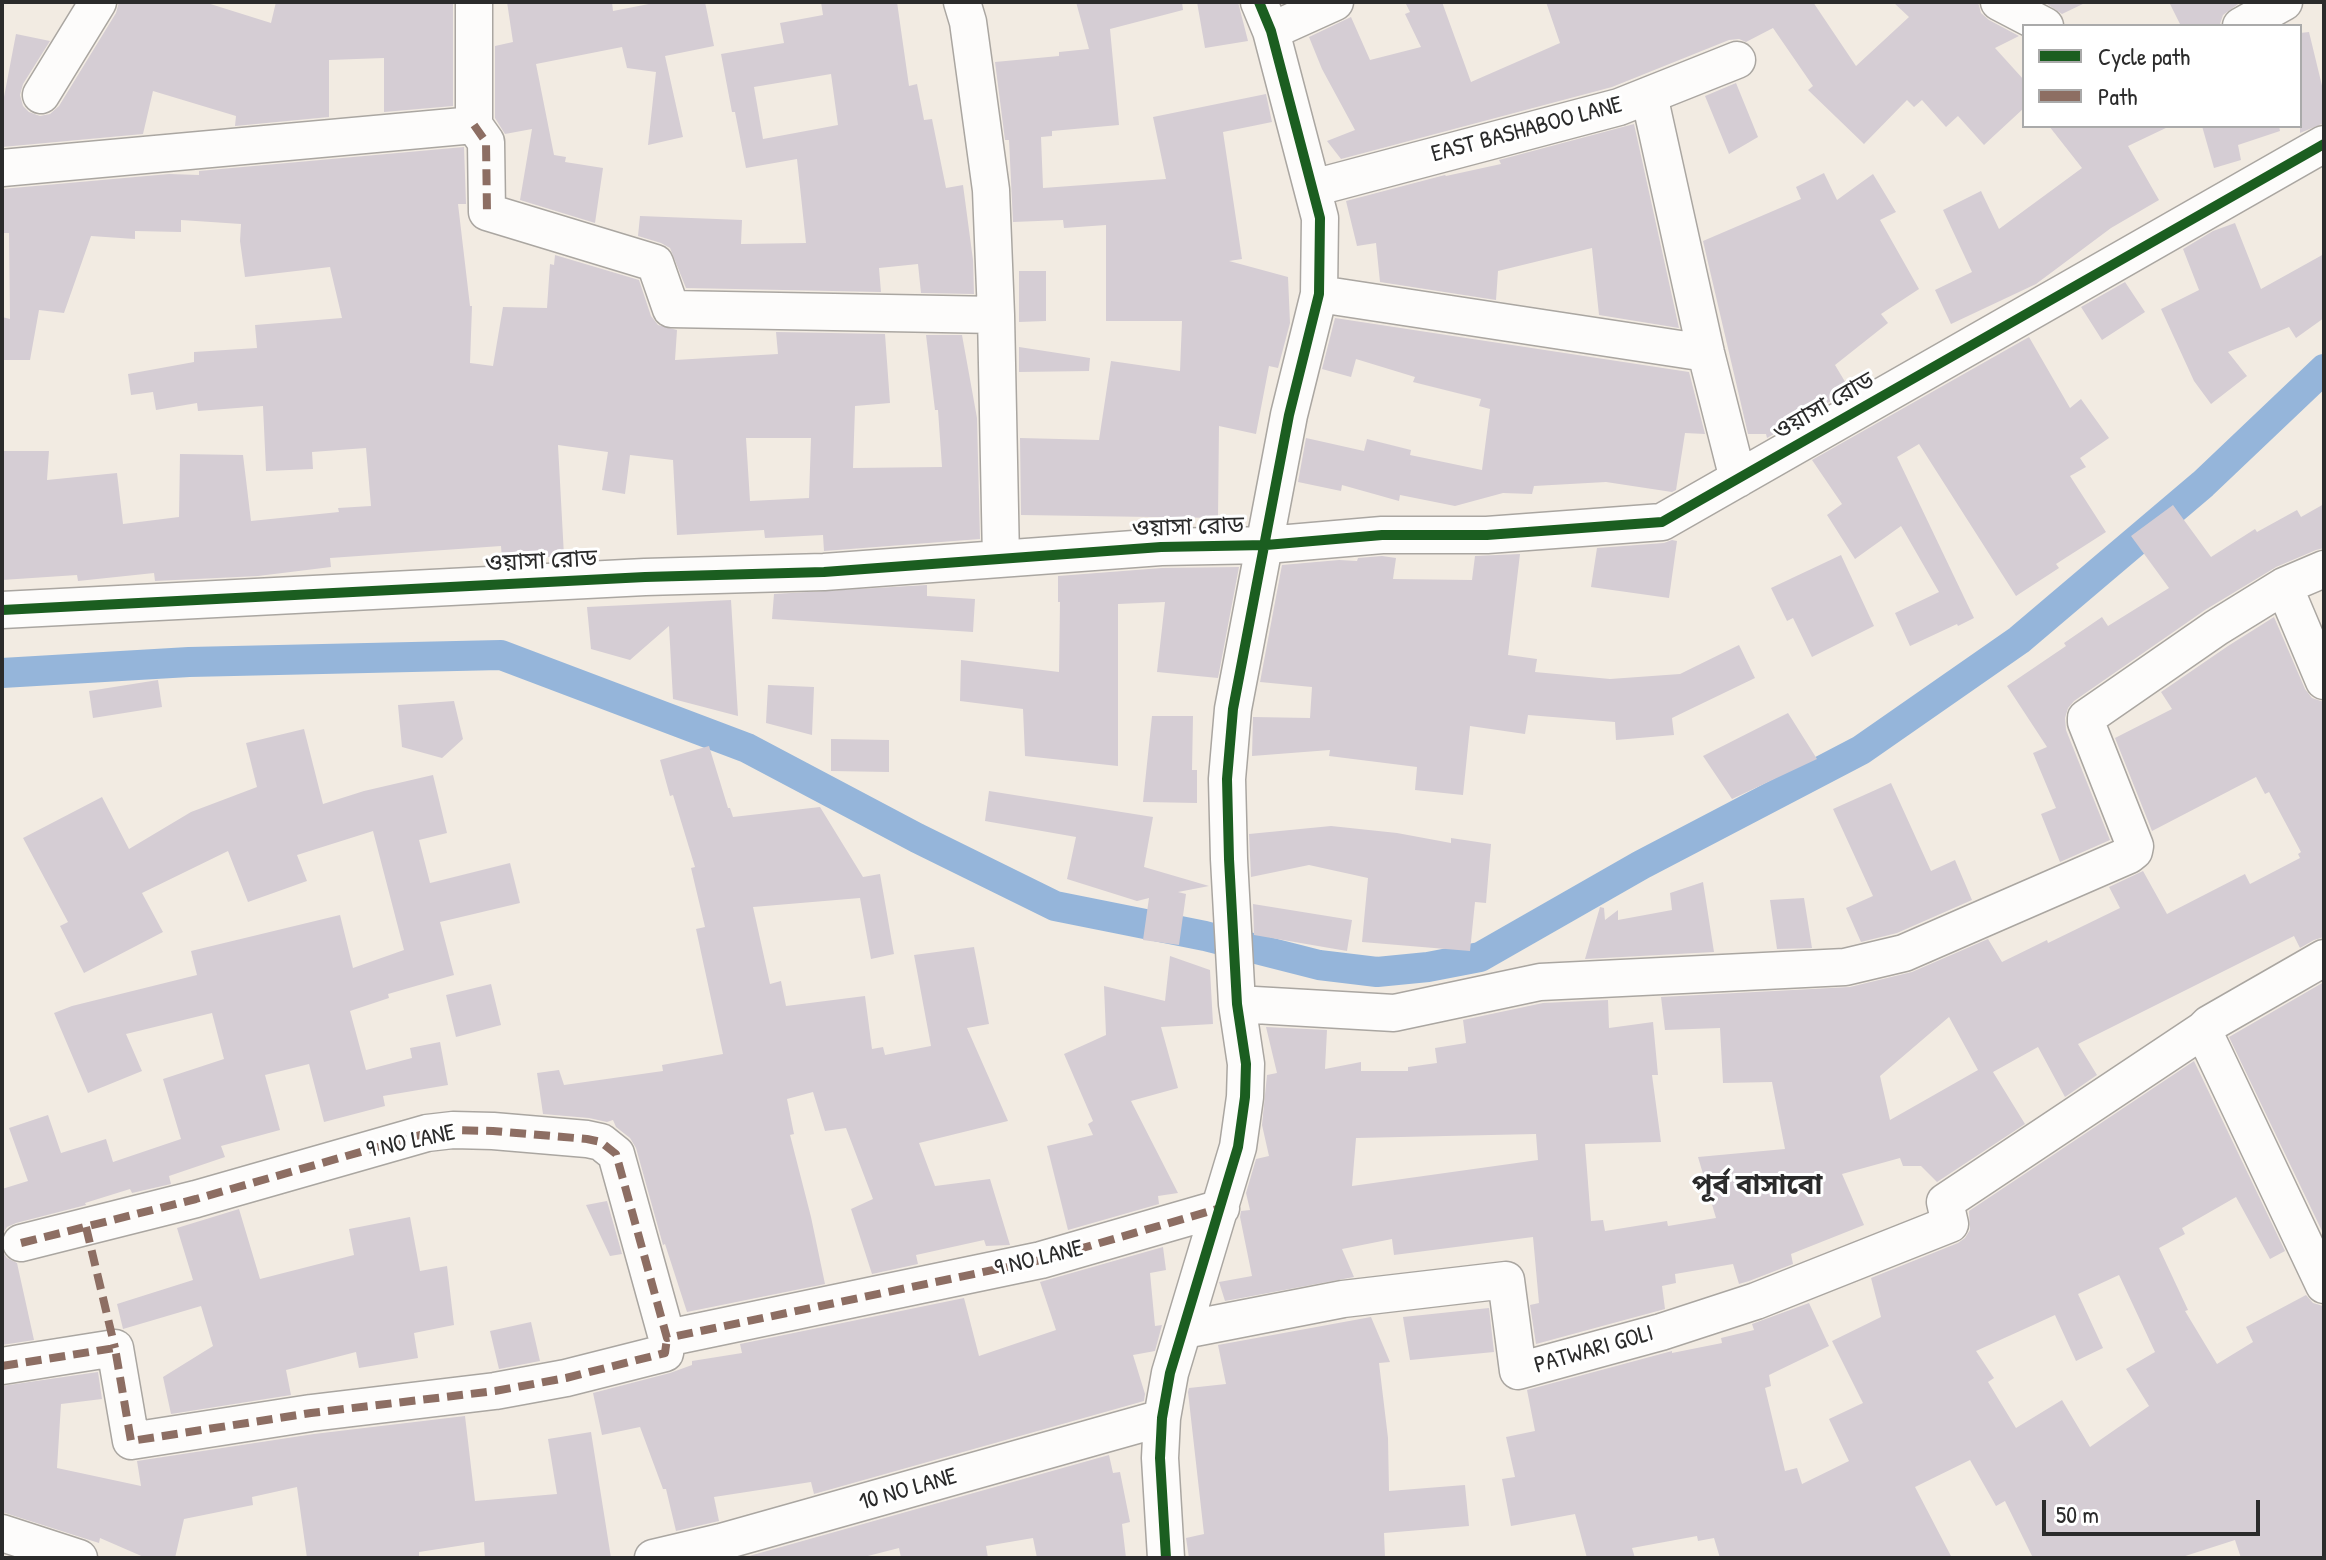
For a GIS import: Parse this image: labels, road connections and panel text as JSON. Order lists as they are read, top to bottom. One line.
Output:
{"streets":{"street":["EAST BASHABOO LANE","ওয়াসা রোড","9 NO LANE","PATWARI GOLI","10 NO LANE"]},"districts":["পূর্ব বাসাবো"],"legend":["Cycle path","Path"],"scale_bar":"50 m"}
